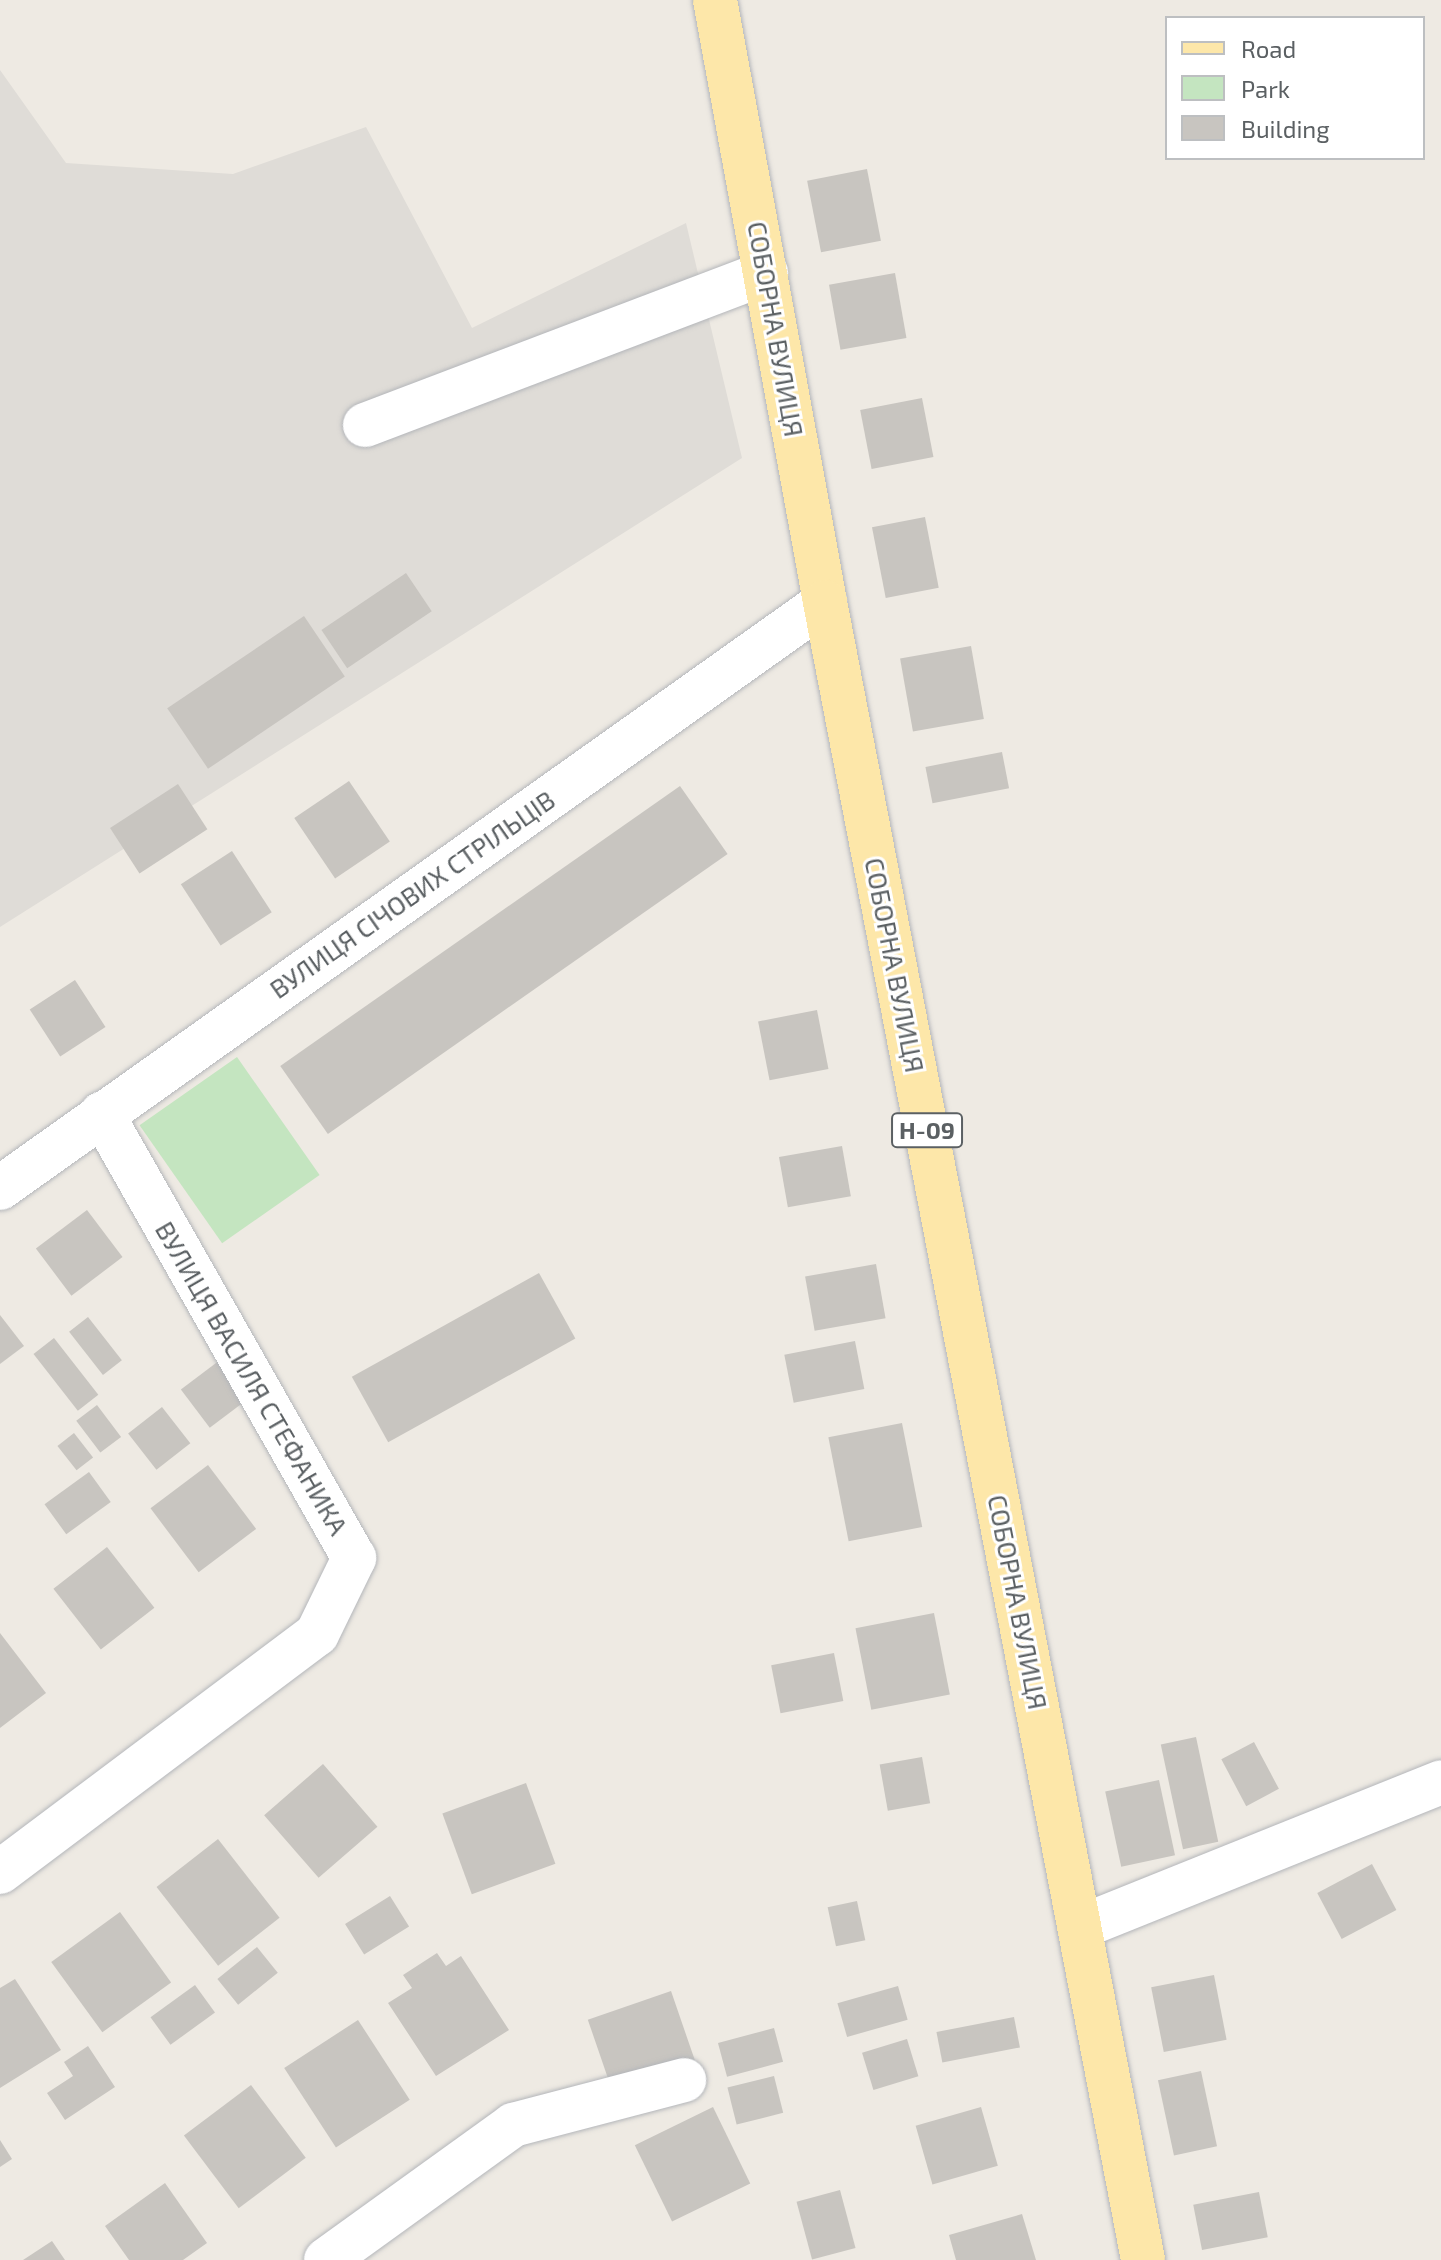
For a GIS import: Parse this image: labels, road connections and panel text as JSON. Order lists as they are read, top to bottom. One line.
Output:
{"streets":{"main road":["СОБОРНА ВУЛИЦЯ","Н-09"],"street":["ВУЛИЦЯ СІЧОВИХ СТРІЛЬЦІВ","ВУЛИЦЯ ВАСИЛЯ СТЕФАНИКА"]},"crossings":[["СОБОРНА ВУЛИЦЯ","ВУЛИЦЯ СІЧОВИХ СТРІЛЬЦІВ"],["ВУЛИЦЯ СІЧОВИХ СТРІЛЬЦІВ","ВУЛИЦЯ ВАСИЛЯ СТЕФАНИКА"]],"legend":["Road","Park","Building"]}
